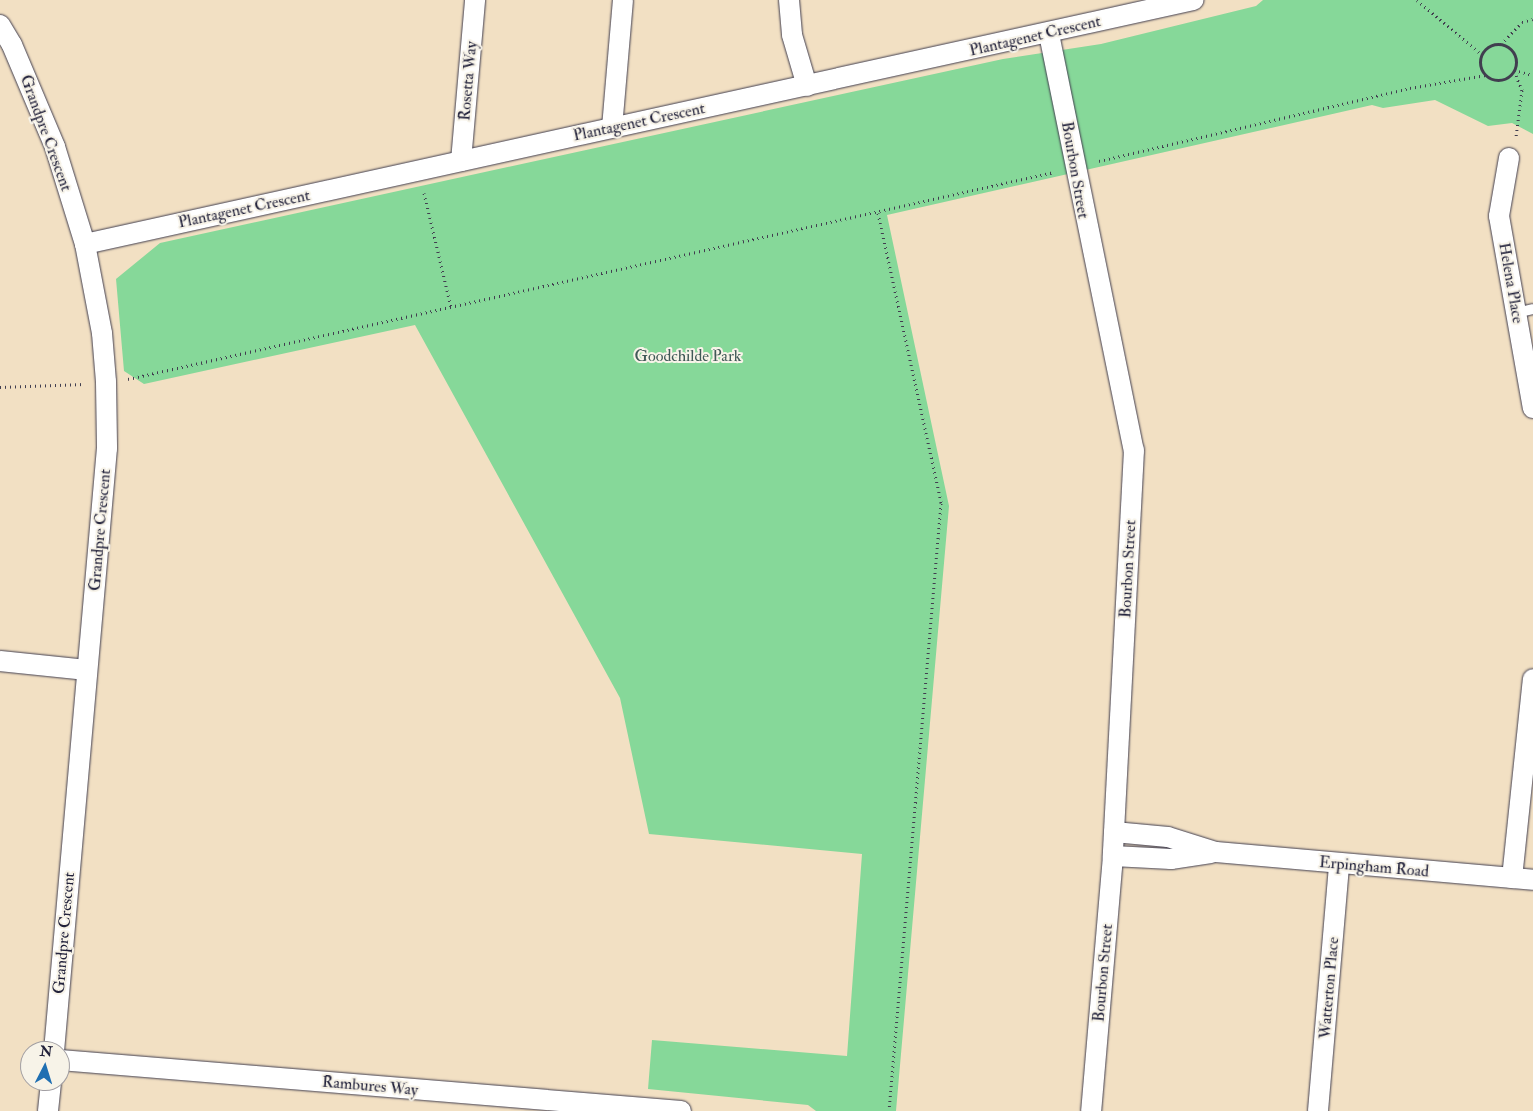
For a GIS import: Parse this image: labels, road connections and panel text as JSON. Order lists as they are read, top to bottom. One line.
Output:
{"streets":{"street":["Plantagenet Crescent","Rosetta Way","Grandpre Crescent","Bourbon Street","Helena Place","Erpingham Road","Watterton Place","Rambures Way"]},"crossings":[["Plantagenet Crescent","Rosetta Way"],["Plantagenet Crescent","Grandpre Crescent"],["Plantagenet Crescent","Bourbon Street"],["Bourbon Street","Erpingham Road"],["Erpingham Road","Watterton Place"]],"parks":["Goodchilde Park"],"north":"top"}
